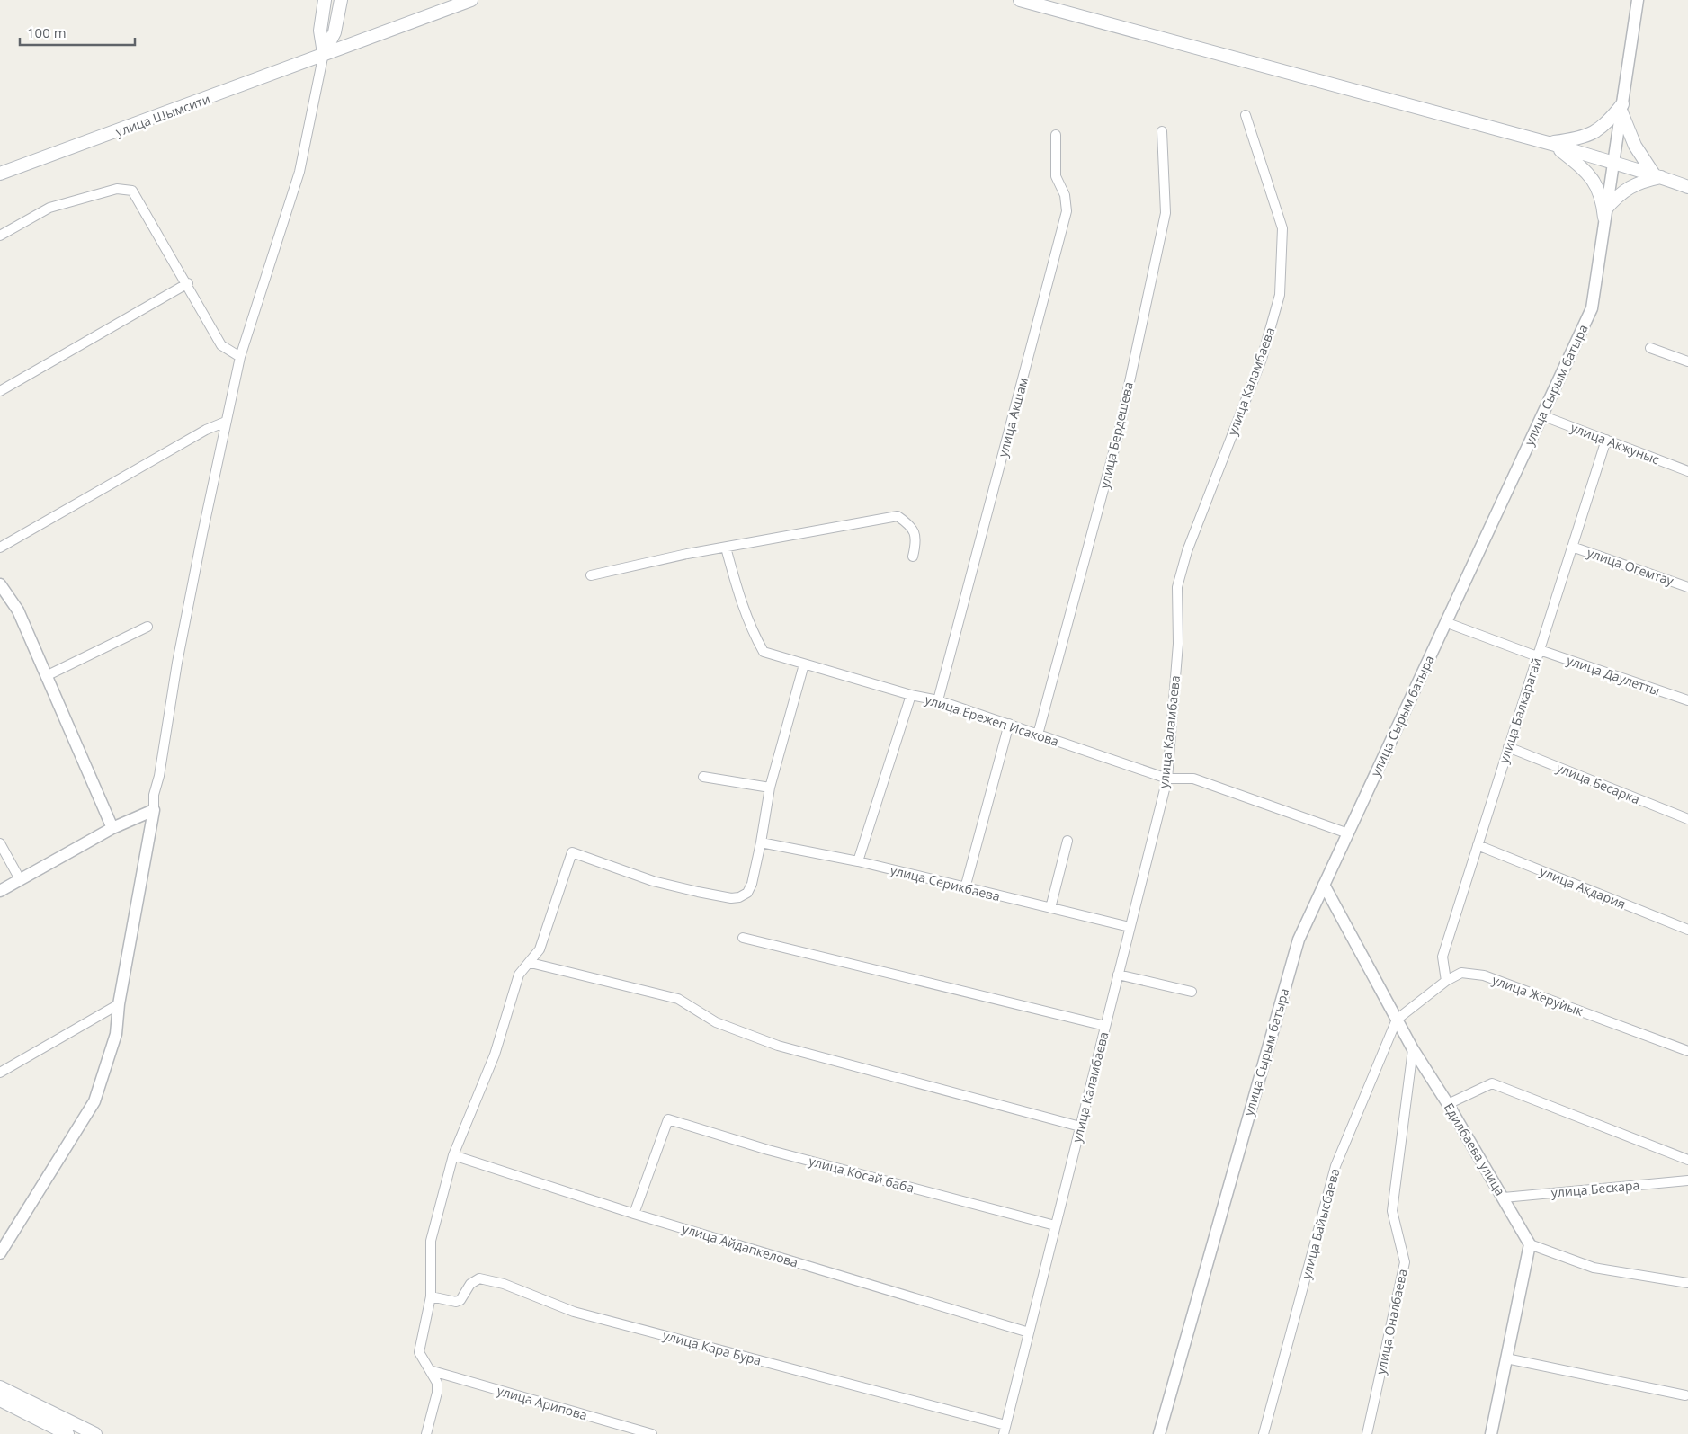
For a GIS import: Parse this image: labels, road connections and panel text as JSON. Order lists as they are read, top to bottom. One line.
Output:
{"streets":{"main road":["улица Шымсити"],"street":["улица Каламбаева","улица Сырым батыра","улица Акшам","улица Бердешева","улица Акжуныс","улица Огемтау","улица Даулетты","улица Балкарагай","улица Ережеп Исакова","улица Бесарка","улица Серикбаева","улица Акдария","улица Жеруйык","Едилбаева улица","улица Косай баба","улица Бескара","улица Байысбаева","улица Айдапкелова","улица Оналбаева","улица Кара Бура","улица Арипова"]},"crossings":[["улица Каламбаева","улица Ережеп Исакова"],["улица Каламбаева","улица Серикбаева"],["улица Каламбаева","улица Косай баба"],["улица Каламбаева","улица Айдапкелова"],["улица Каламбаева","улица Кара Бура"],["улица Сырым батыра","улица Акжуныс"],["улица Сырым батыра","улица Даулетты"],["улица Сырым батыра","улица Ережеп Исакова"],["улица Сырым батыра","Едилбаева улица"],["улица Акшам","улица Ережеп Исакова"],["улица Бердешева","улица Ережеп Исакова"],["улица Акжуныс","улица Балкарагай"],["улица Огемтау","улица Балкарагай"],["улица Даулетты","улица Балкарагай"],["улица Балкарагай","улица Бесарка"],["улица Балкарагай","улица Акдария"],["улица Балкарагай","улица Жеруйык"],["улица Жеруйык","Едилбаева улица"],["улица Жеруйык","улица Байысбаева"],["Едилбаева улица","улица Бескара"],["Едилбаева улица","улица Байысбаева"],["Едилбаева улица","улица Оналбаева"],["улица Косай баба","улица Айдапкелова"]],"scale_bar":"100 m"}
